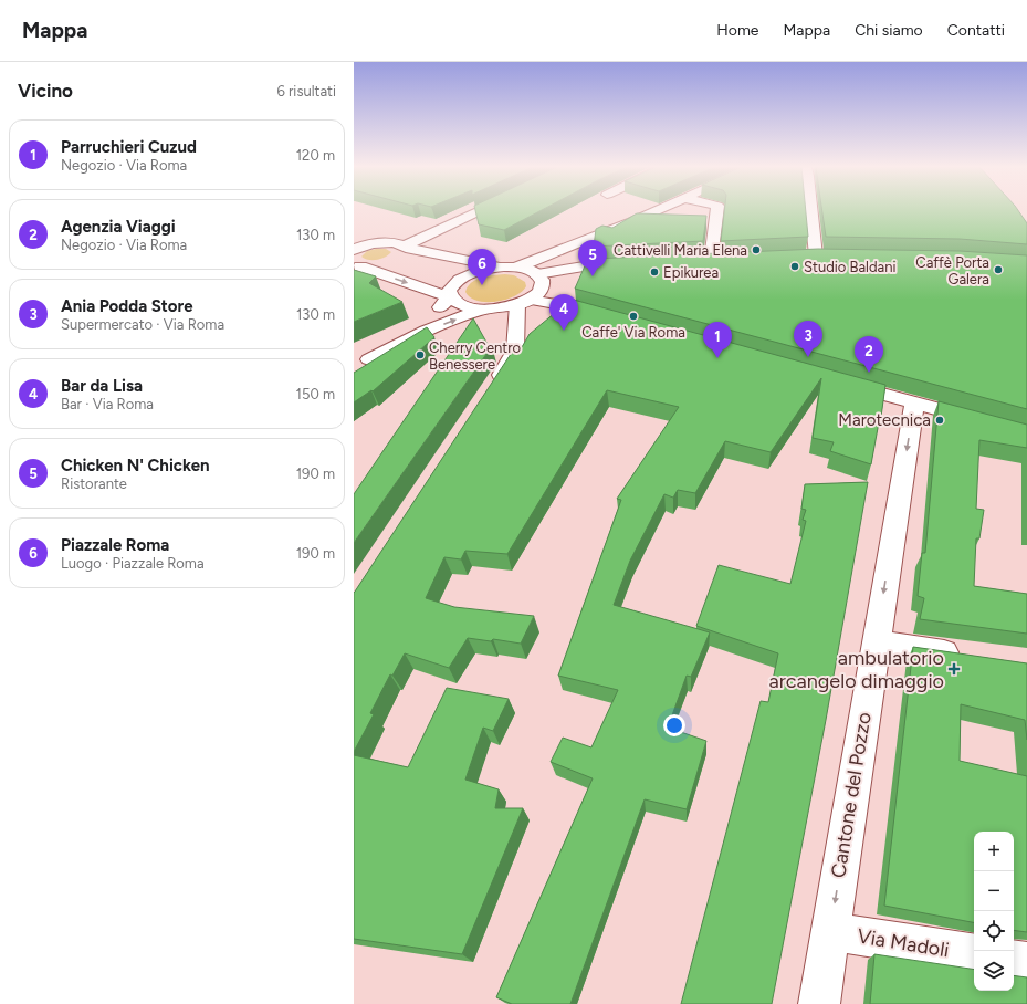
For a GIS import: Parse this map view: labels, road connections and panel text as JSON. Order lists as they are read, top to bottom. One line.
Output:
{"streets":{"street":["Cantone del Pozzo","Via Madoli"]},"crossings":[["Cantone del Pozzo","Via Madoli"]],"one_way":["Cantone del Pozzo"],"places":{"other":["Cattivelli Maria Elena","Studio Baldani","Caffè Porta Galera","Epikurea","Caffe' Via Roma","Cherry Centro Benessere","Marotecnica"],"health":["ambulatorio arcangelo dimaggio"]},"page":{"header":"Mappa","nav":["Home","Mappa","Chi siamo","Contatti"],"heading":["Vicino","6 risultati"],"list":[{"mark":"1","name":"Parruchieri Cuzud","note":"Negozio · Via Roma","value":"120 m"},{"mark":"2","name":"Agenzia Viaggi","note":"Negozio · Via Roma","value":"130 m"},{"mark":"3","name":"Ania Podda Store","note":"Supermercato · Via Roma","value":"130 m"},{"mark":"4","name":"Bar da Lisa","note":"Bar · Via Roma","value":"150 m"},{"mark":"5","name":"Chicken N' Chicken","note":"Ristorante","value":"190 m"},{"mark":"6","name":"Piazzale Roma","note":"Luogo · Piazzale Roma","value":"190 m"}],"pins":["5","6","4","3","1","2"],"map_buttons":["+","−"]}}
